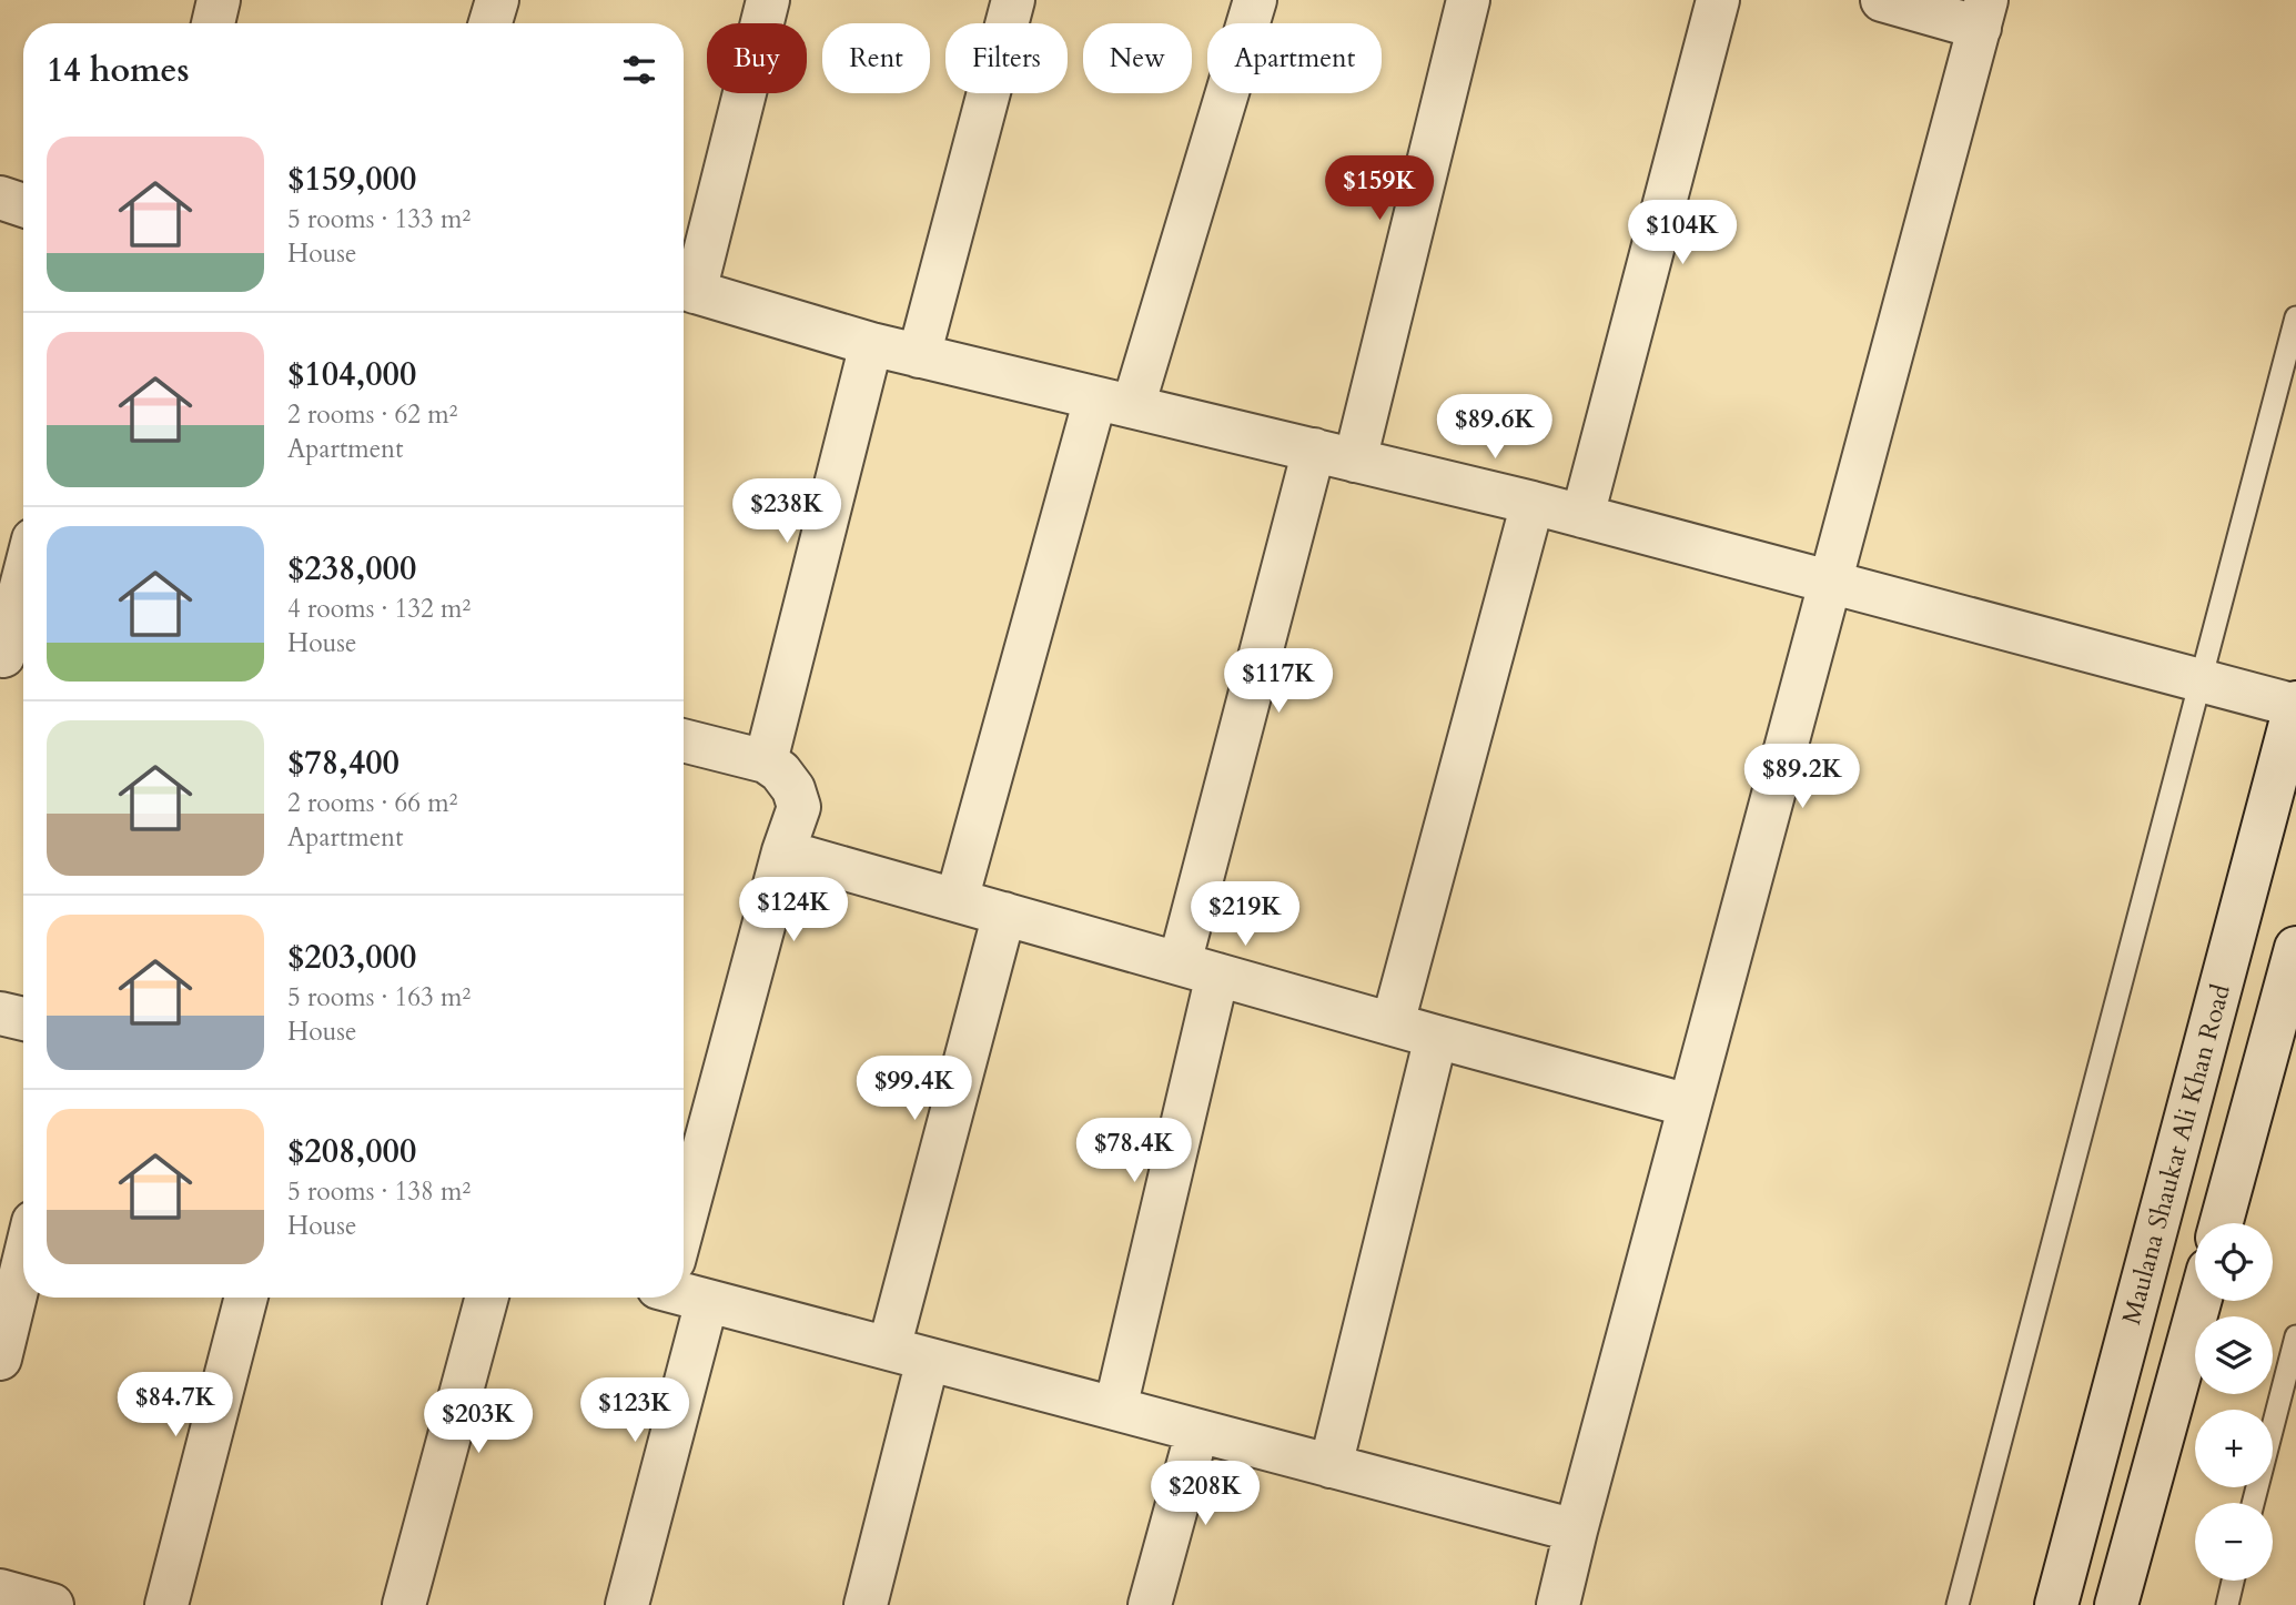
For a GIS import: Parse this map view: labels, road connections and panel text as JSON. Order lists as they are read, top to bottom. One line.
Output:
{"streets":{"street":["Maulana Shaukat Ali Khan Road"]},"page":{"chip":["Buy","Rent","Filters","New","Apartment"],"heading":"14 homes","list":[{"name":"$159,000","note":"5 rooms · 133 m² · House"},{"name":"$104,000","note":"2 rooms · 62 m² · Apartment"},{"name":"$238,000","note":"4 rooms · 132 m² · House"},{"name":"$78,400","note":"2 rooms · 66 m² · Apartment"},{"name":"$203,000","note":"5 rooms · 163 m² · House"},{"name":"$208,000","note":"5 rooms · 138 m² · House"}],"price":["$159K","$104K","$89.6K","$238K","$117K","$89.2K","$124K","$219K","$99.4K","$78.4K","$84.7K","$123K","$203K","$208K"],"map_buttons":["+","−"]}}
